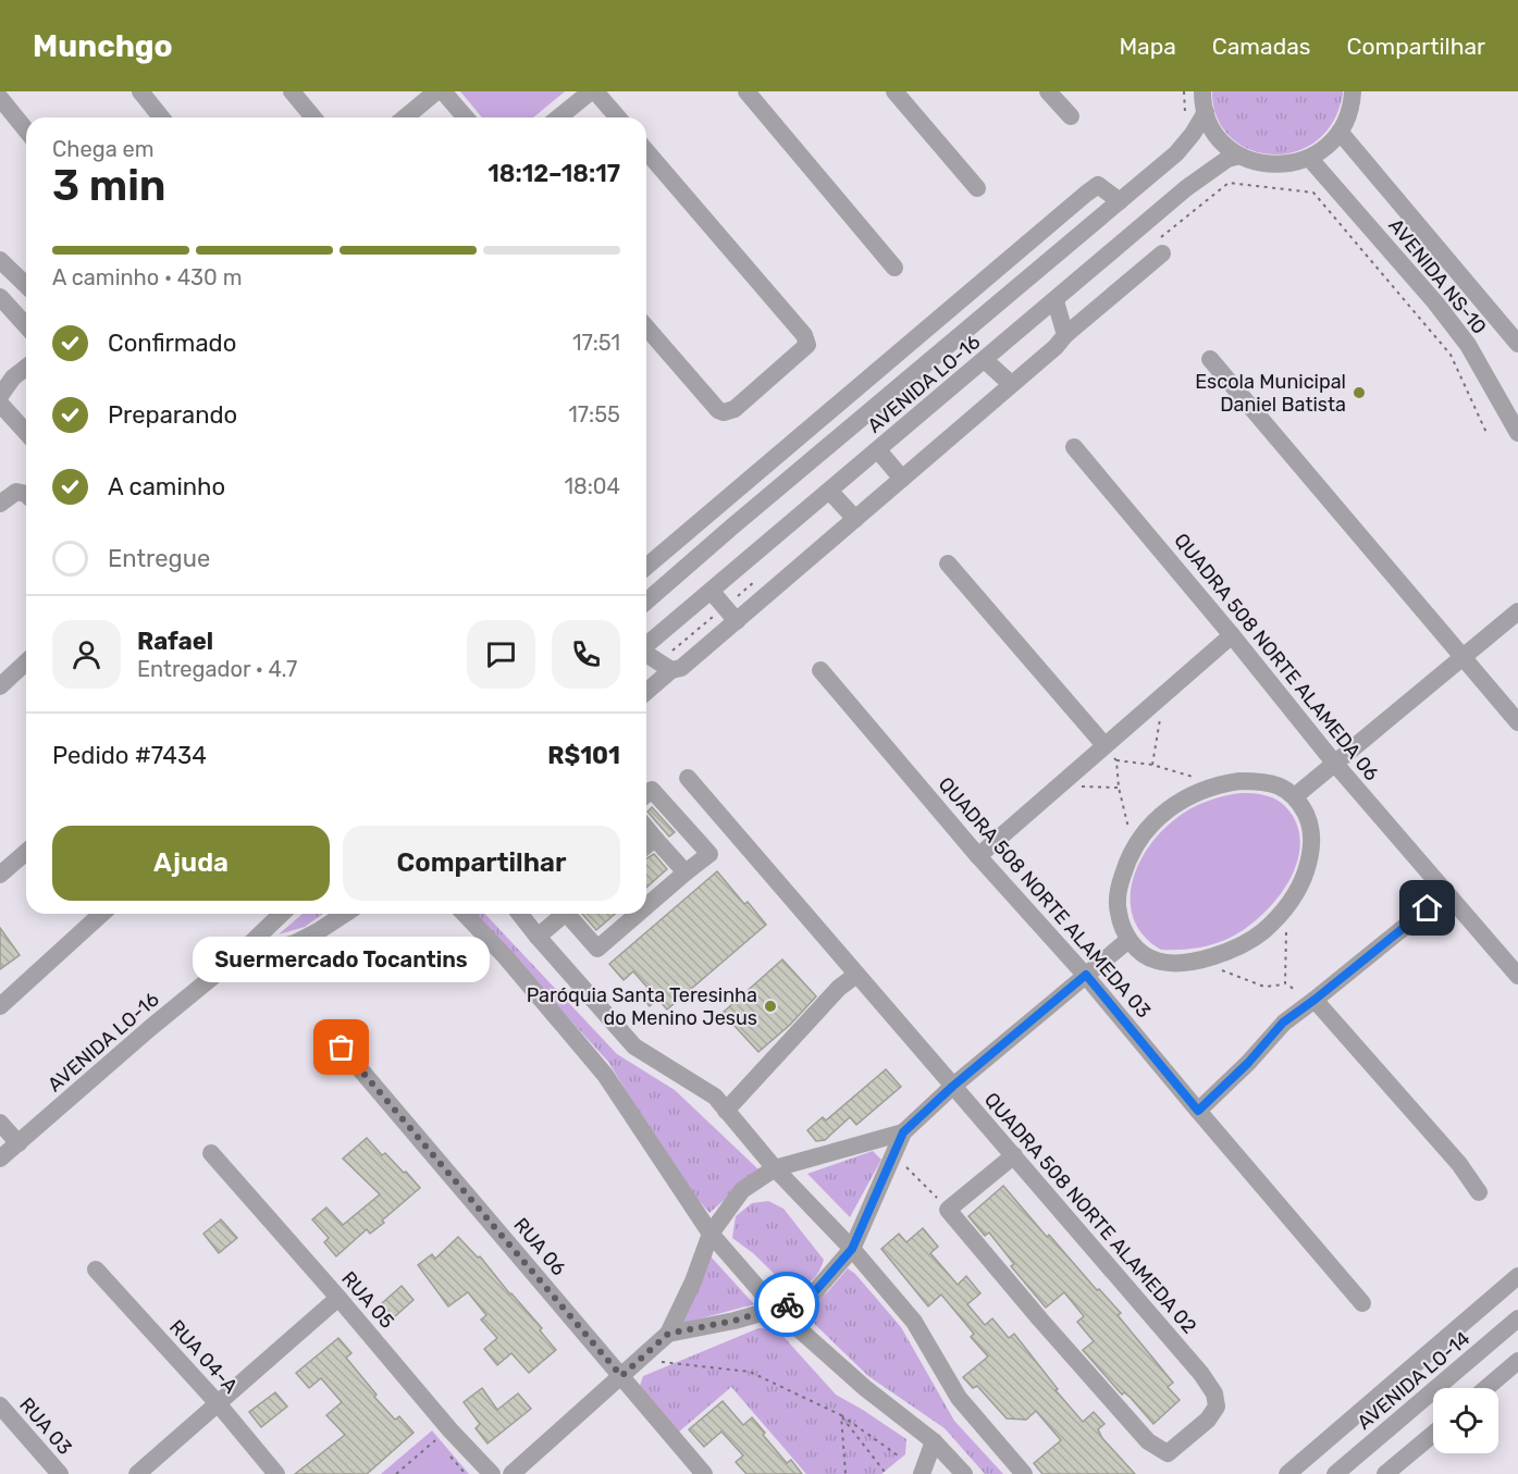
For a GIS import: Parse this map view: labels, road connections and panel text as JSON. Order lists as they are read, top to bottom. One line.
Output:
{"streets":{"street":["AVENIDA NS-10","AVENIDA LO-16","QUADRA 508 NORTE ALAMEDA 06","QUADRA 508 NORTE ALAMEDA 03","QUADRA 508 NORTE ALAMEDA 02","RUA 06","RUA 05","RUA 04-A","AVENIDA LO-14","RUA 03"]},"places":["Escola Municipal Daniel Batista","Paróquia Santa Teresinha do Menino Jesus","Suermercado Tocantins"],"page":{"header":"Munchgo","nav":["Mapa","Camadas","Compartilhar"],"heading":["3 min","Chega em","18:12–18:17"],"panel":["Rafael","Entregador · 4.7","Pedido #7434","R$101"],"bar":"A caminho · 430 m","list":[["Confirmado","17:51"],["Preparando","17:55"],["A caminho","18:04"],"Entregue"],"buttons":["Ajuda","Compartilhar"],"bubble":"Suermercado Tocantins"}}
